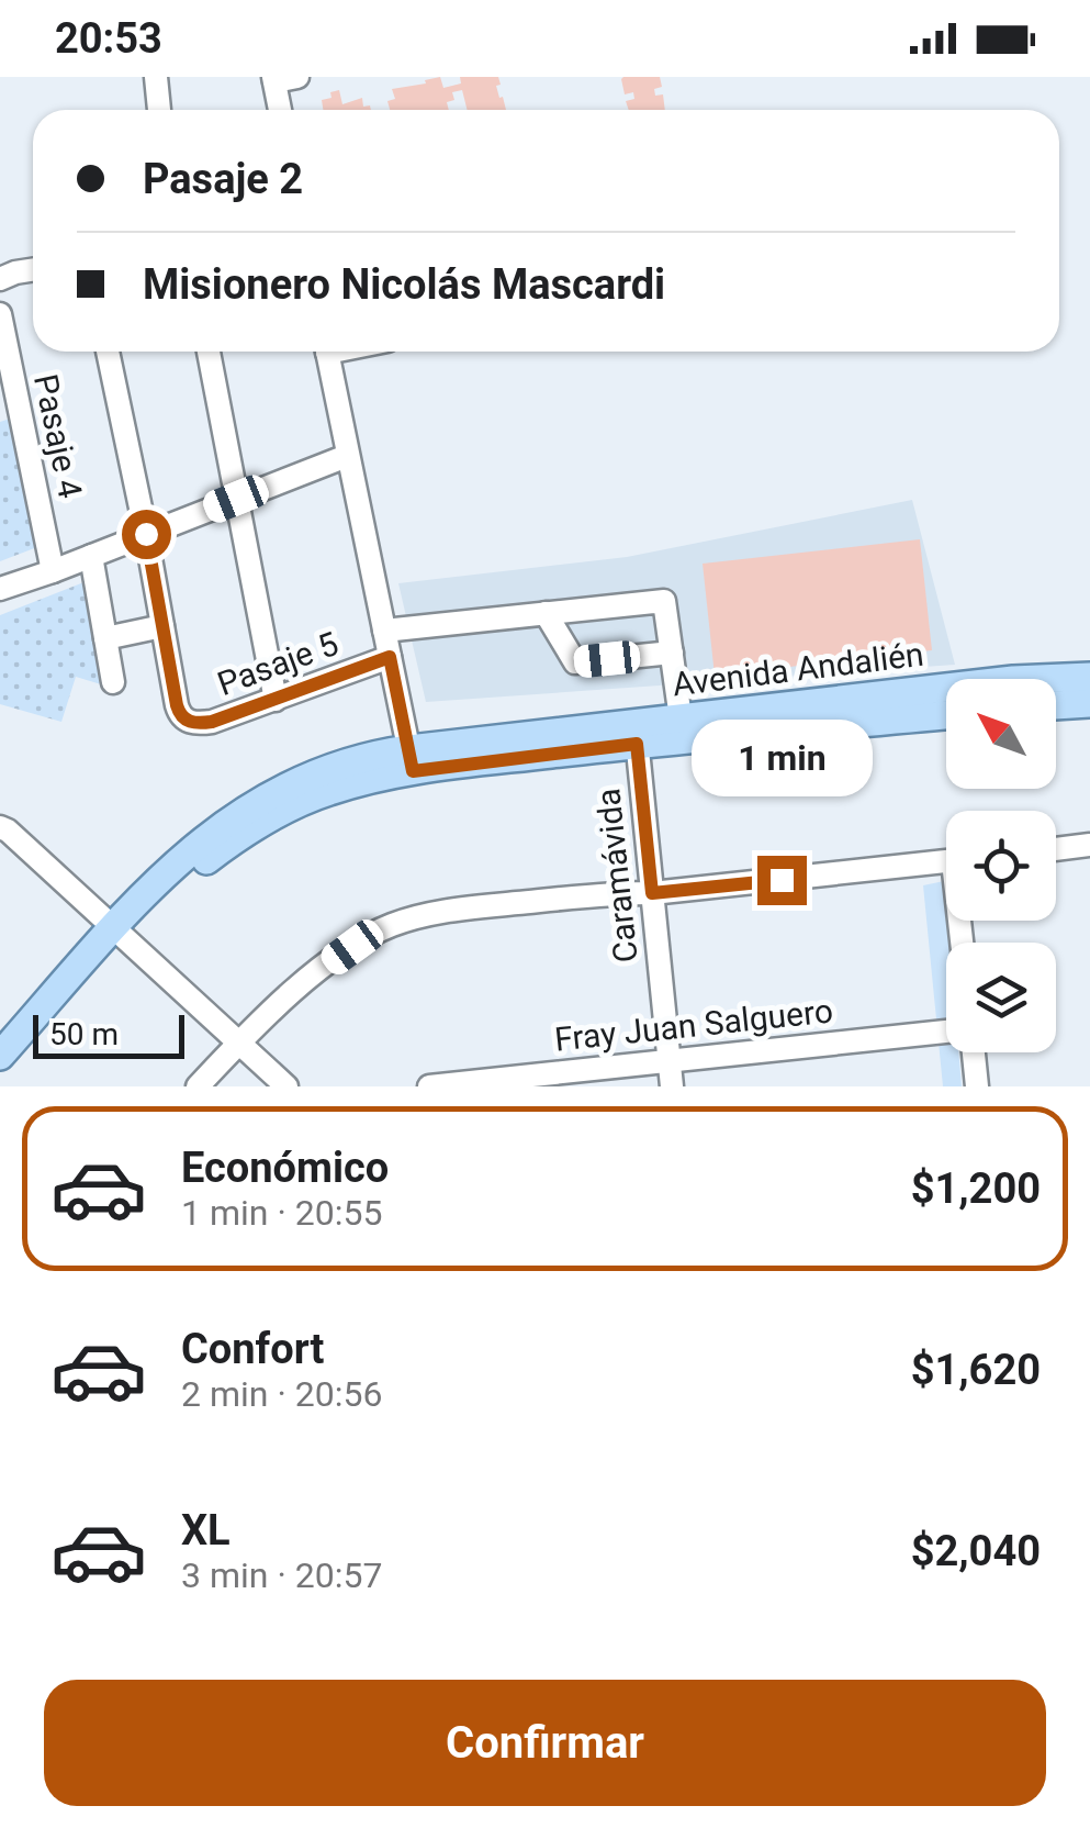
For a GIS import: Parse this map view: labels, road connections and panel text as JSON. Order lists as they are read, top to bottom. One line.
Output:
{"streets":{"main road":["Avenida Andalién"],"street":["Pasaje 4","Pasaje 5","Caramávida","Fray Juan Salguero"]},"crossings":[["Avenida Andalién","Caramávida"],["Caramávida","Fray Juan Salguero"]],"scale_bar":"50 m","north":"top left","page":{"status":"20:53","banner":["Pasaje 2","Misionero Nicolás Mascardi"],"bubble":"1 min","scale":"50 m","list":[{"name":"Económico","note":"1 min · 20:55","value":"$1,200"},{"name":"Confort","note":"2 min · 20:56","value":"$1,620"},{"name":"XL","note":"3 min · 20:57","value":"$2,040"}],"buttons":"Confirmar"}}
